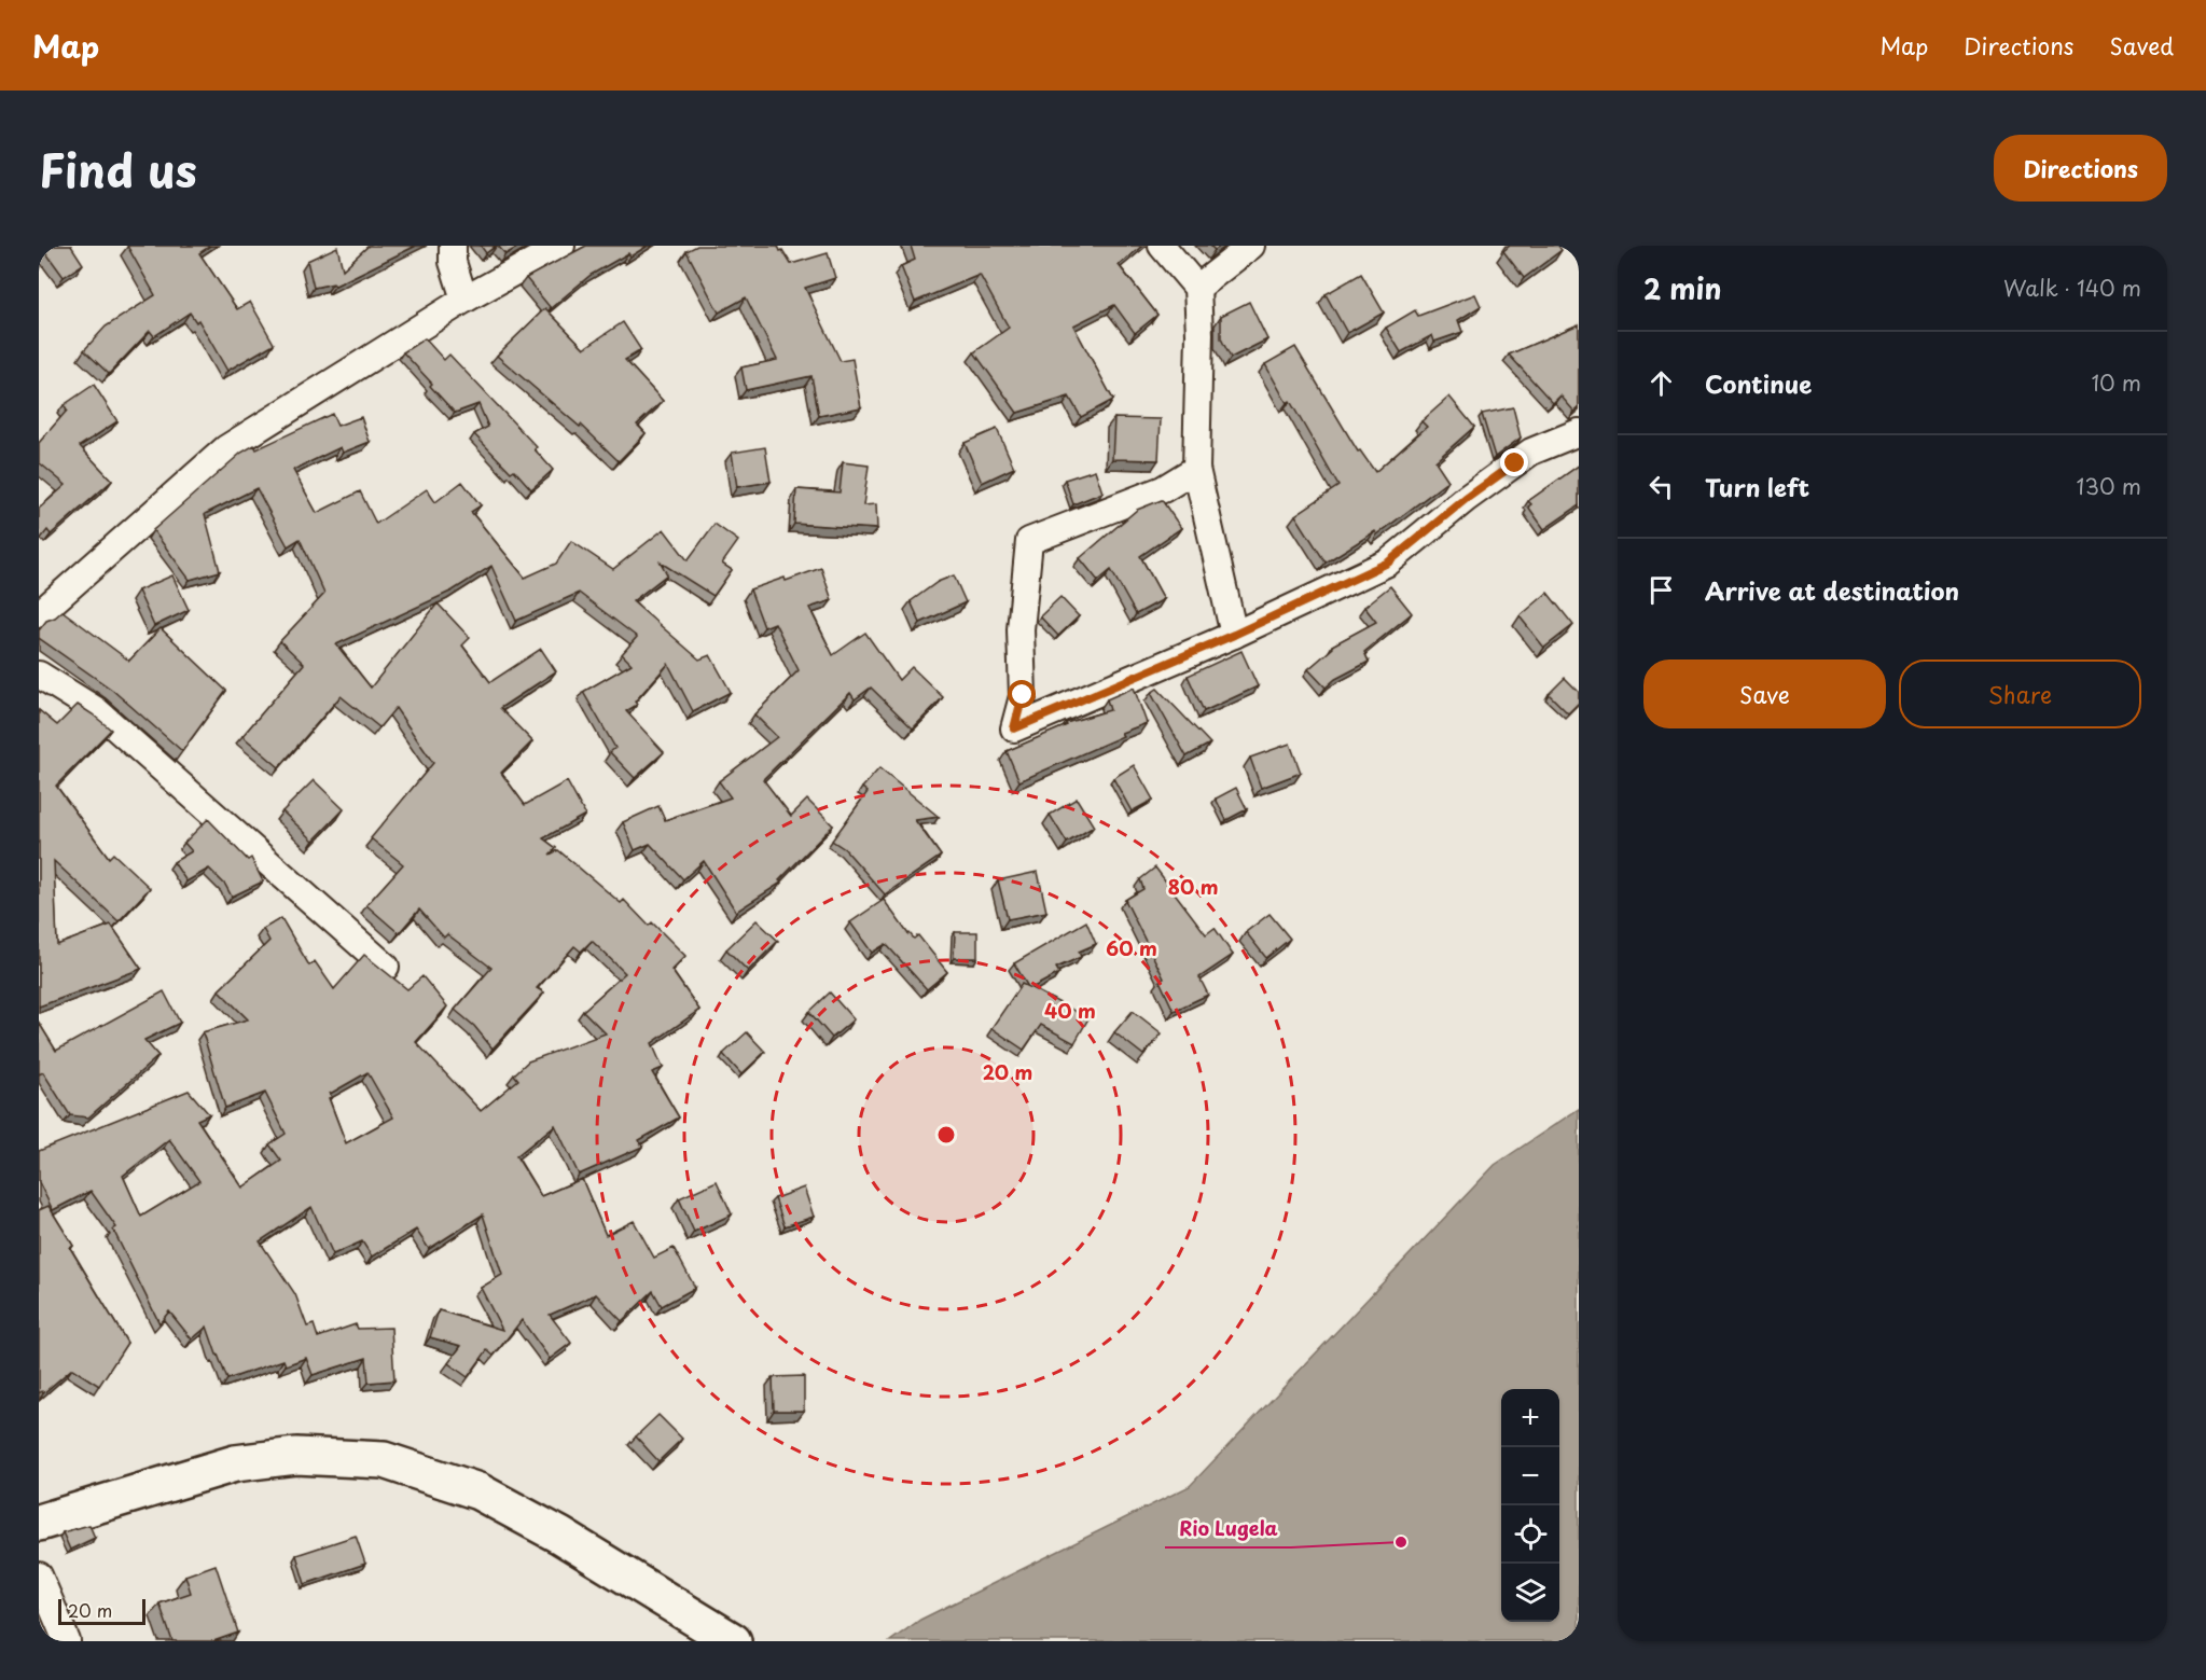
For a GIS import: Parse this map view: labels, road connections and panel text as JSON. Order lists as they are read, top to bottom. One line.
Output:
{"places":["Rio Lugela"],"scale_bar":"20 m","page":{"header":"Map","nav":["Map","Directions","Saved"],"title":"Find us","buttons":["Directions",["Save","Share"]],"heading":["2 min","Walk · 140 m"],"list":[["Continue","10 m"],["Turn left","130 m"],"Arrive at destination"],"map_buttons":["+","−"],"scale":"20 m"},"rings":["80 m","60 m","40 m","20 m"]}
